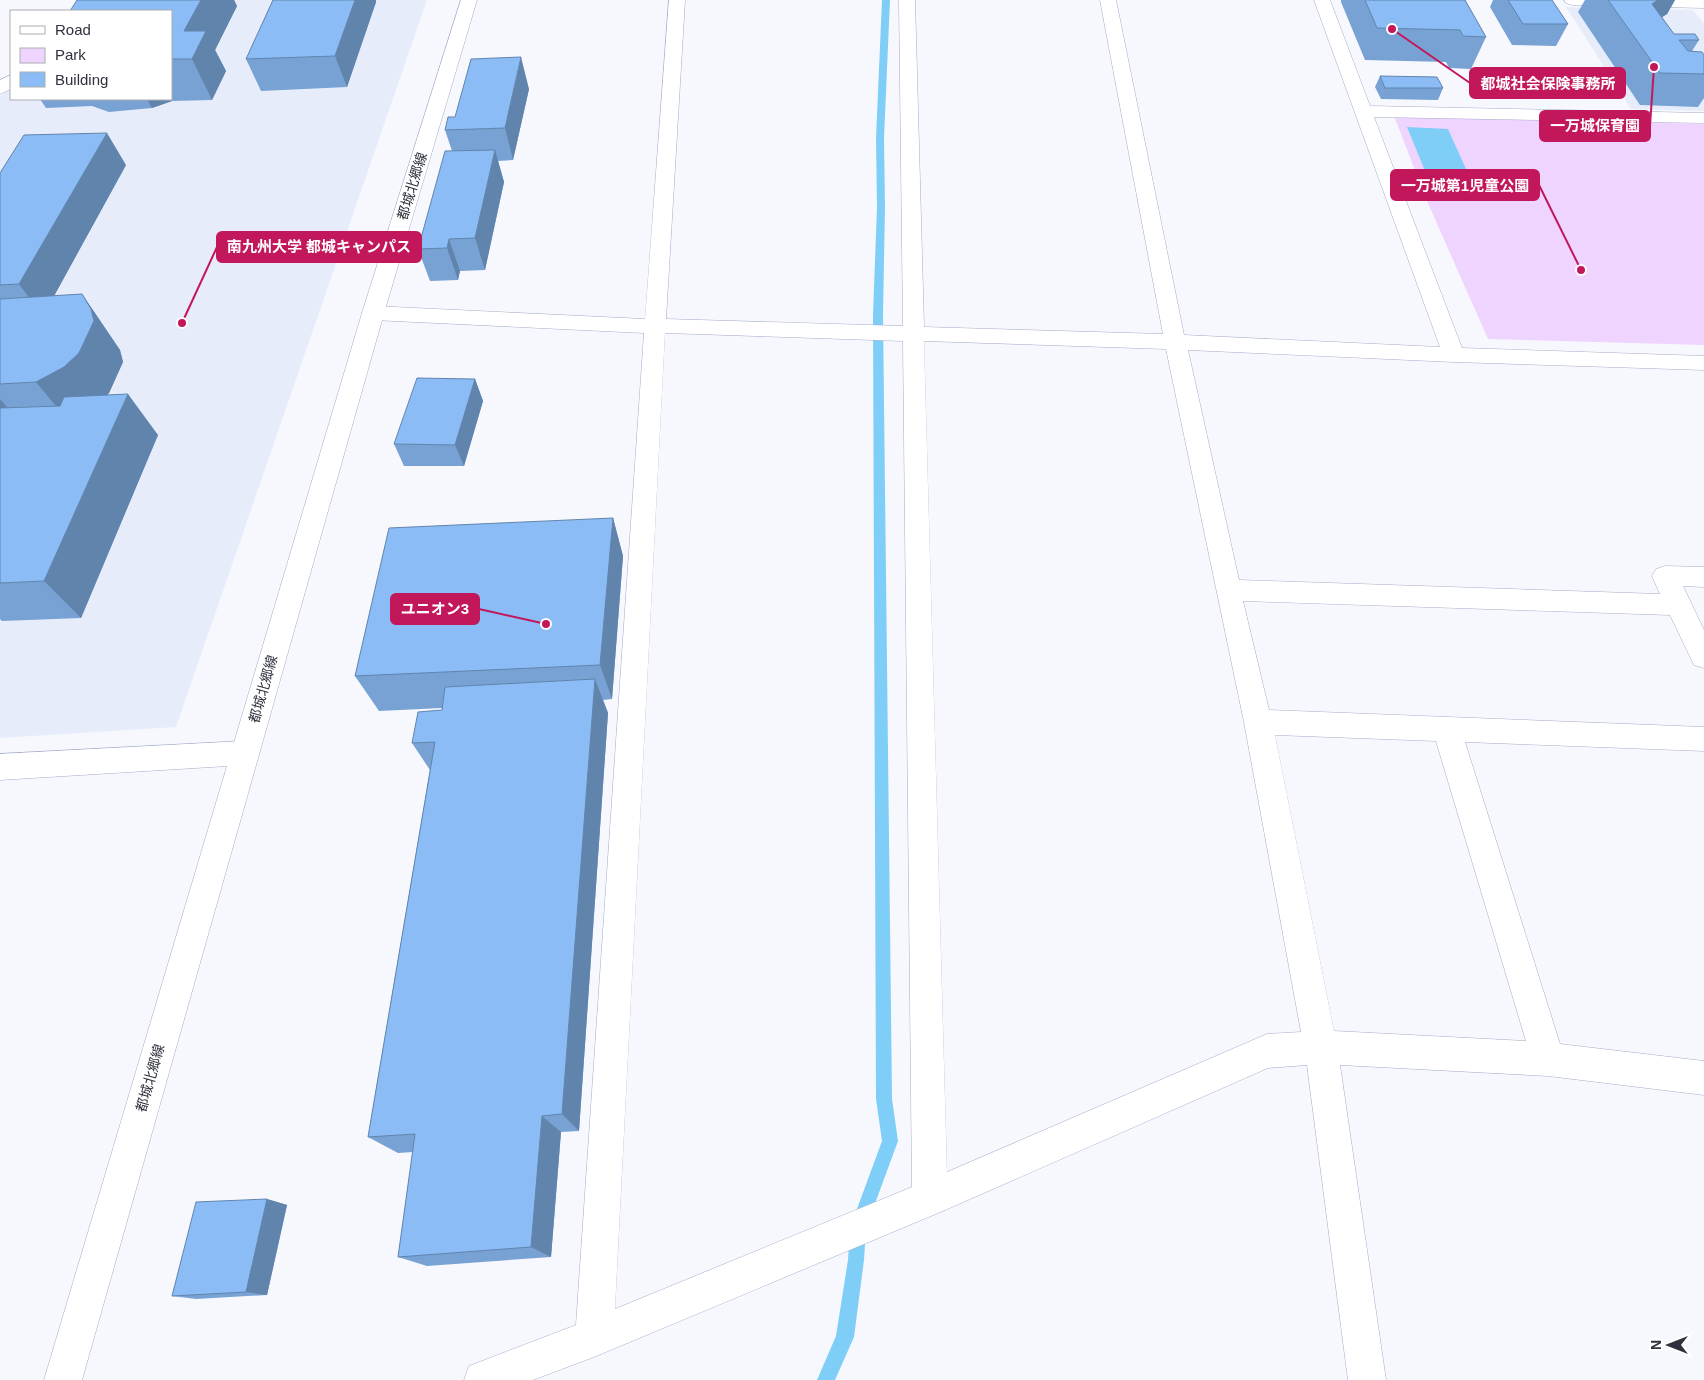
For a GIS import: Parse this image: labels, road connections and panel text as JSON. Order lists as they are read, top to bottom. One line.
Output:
{"streets":{"street":["都城北郷線"]},"places":["都城社会保険事務所","一万城保育園","一万城第1児童公園","南九州大学 都城キャンパス","ユニオン3"],"legend":["Road","Park","Building"],"north":"left"}
